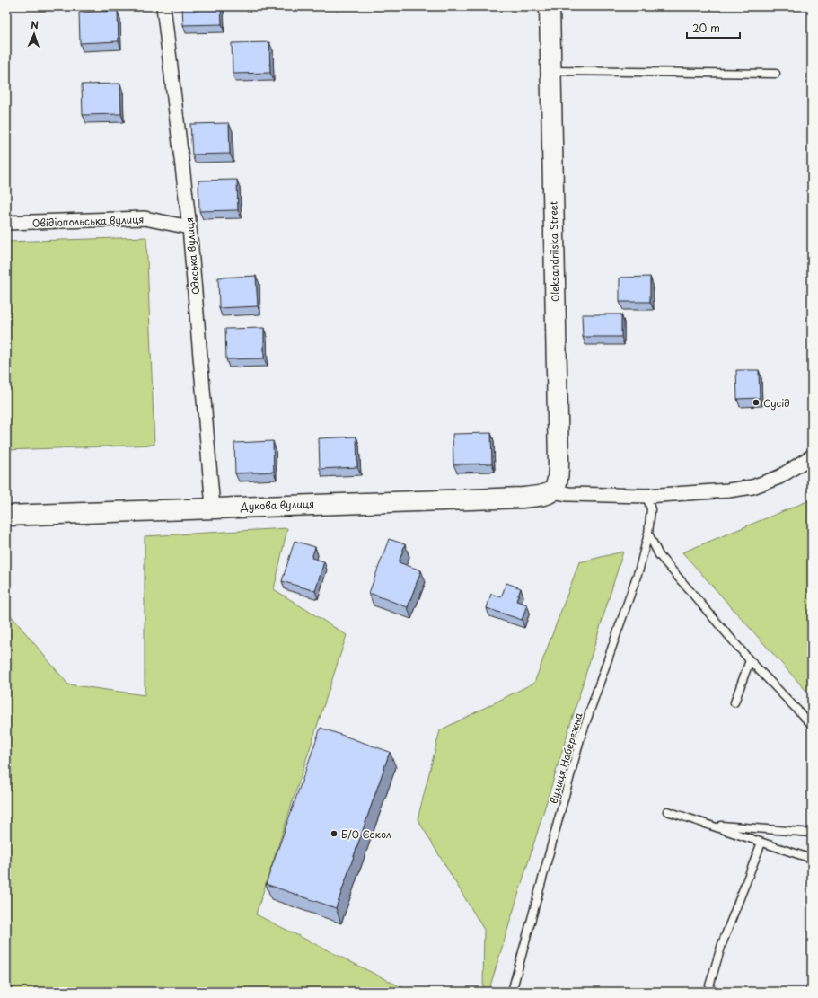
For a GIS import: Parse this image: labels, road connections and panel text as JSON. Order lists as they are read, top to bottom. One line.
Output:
{"streets":{"street":["Овідіопольська вулиця","Oleksandriiska Street","Одеська вулиця","Дукова вулиця"],"lane":["вулиця Набережна"]},"crossings":[["Овідіопольська вулиця","Одеська вулиця"],["Oleksandriiska Street","Дукова вулиця"],["Одеська вулиця","Дукова вулиця"]],"places":["Сусід","Б/О Сокол"],"scale_bar":"20 m","north":"top"}
